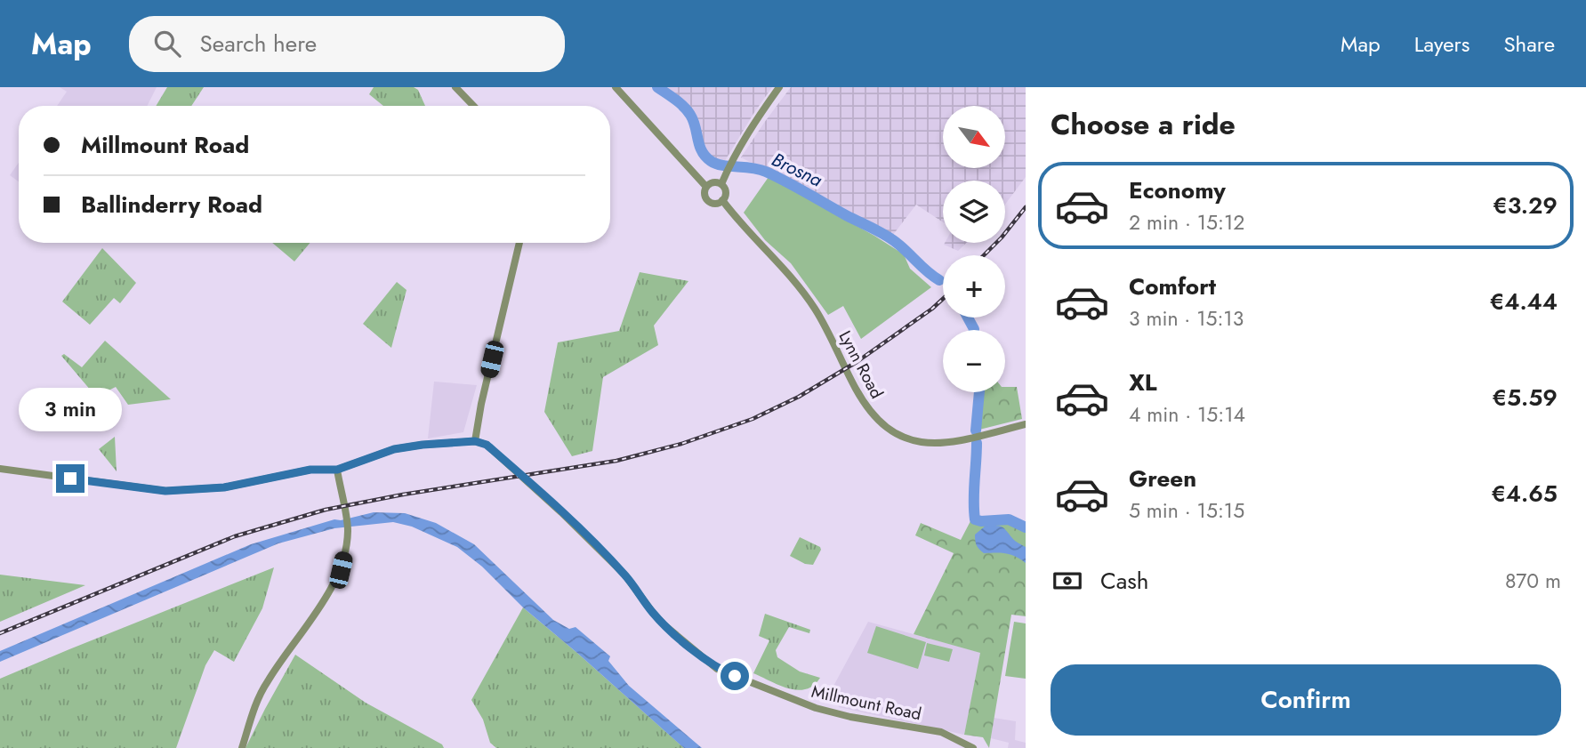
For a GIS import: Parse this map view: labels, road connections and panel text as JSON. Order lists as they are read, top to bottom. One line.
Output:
{"streets":{"street":["Lynn Road","Millmount Road"]},"water":["Brosna"],"north":"bottom right","page":{"header":"Map","search":"Search here","nav":["Map","Layers","Share"],"heading":"Choose a ride","map_buttons":["+","−"],"banner":["Millmount Road","Ballinderry Road"],"list":[{"name":"Economy","note":"2 min · 15:12","value":"€3.29"},{"name":"Comfort","note":"3 min · 15:13","value":"€4.44"},{"name":"XL","note":"4 min · 15:14","value":"€5.59"},{"name":"Green","note":"5 min · 15:15","value":"€4.65"}],"bubble":"3 min","pay":["Cash","870 m"],"buttons":"Confirm"}}
